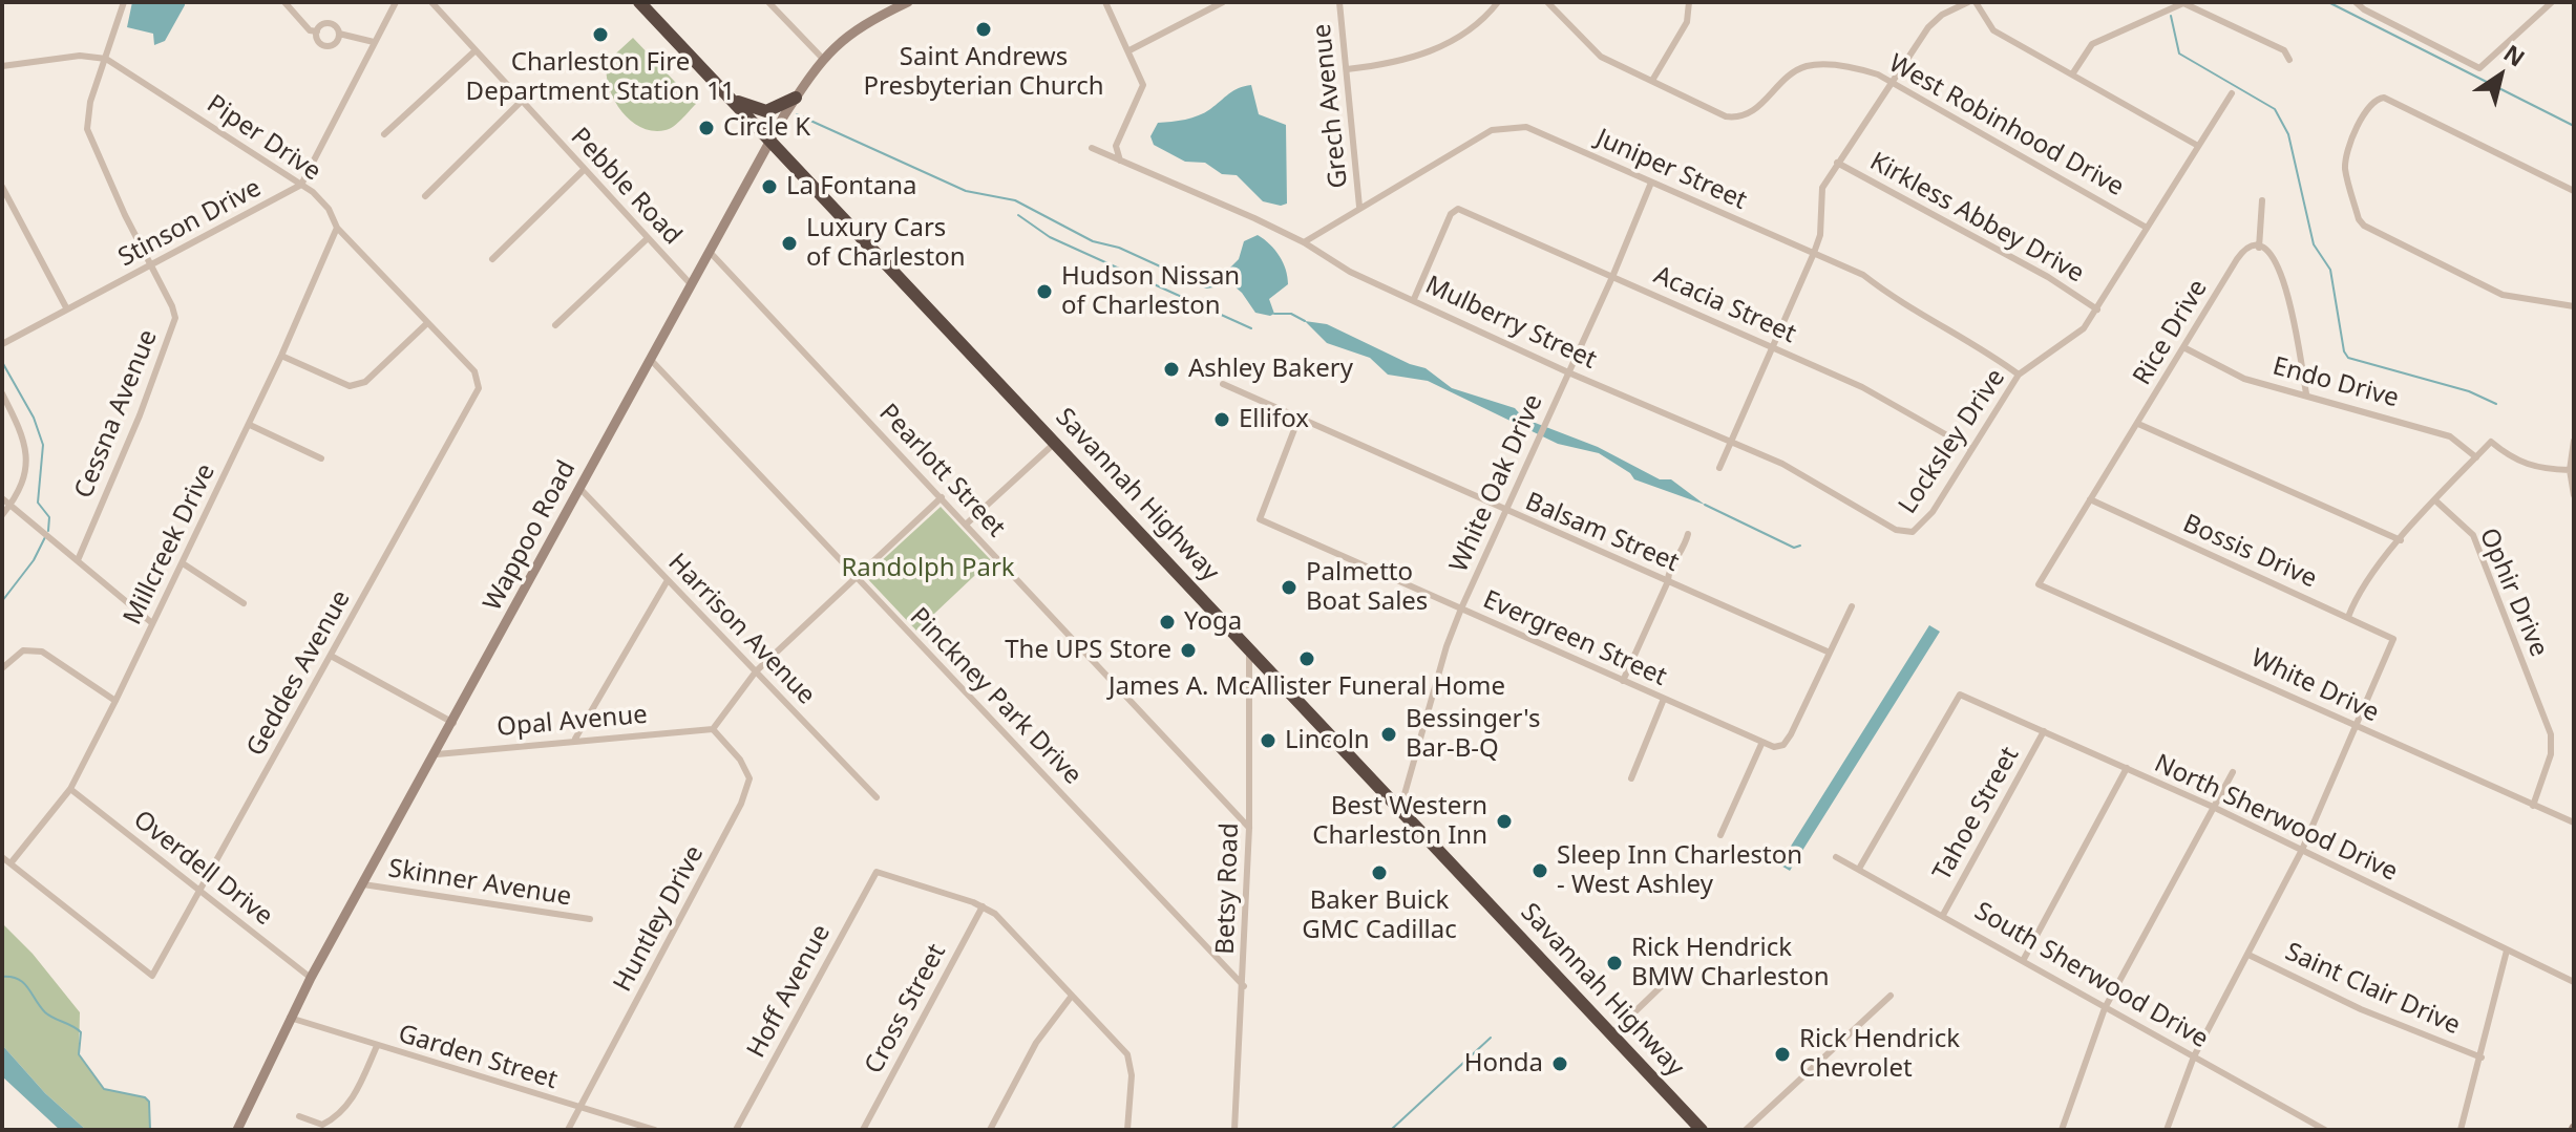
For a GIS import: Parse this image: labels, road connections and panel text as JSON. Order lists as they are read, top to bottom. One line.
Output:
{"streets":{"highway":["Savannah Highway"],"street":["Grech Avenue","West Robinhood Drive","Piper Drive","Juniper Street","Pebble Road","Kirkless Abbey Drive","Stinson Drive","Acacia Street","Mulberry Street","Rice Drive","Endo Drive","Cessna Avenue","Locksley Drive","Pearlott Street","White Oak Drive","Balsam Street","Wappoo Road","Millcreek Drive","Bossis Drive","Ophir Drive","Harrison Avenue","Evergreen Street","Geddes Avenue","White Drive","Pinckney Park Drive","Opal Avenue","Tahoe Street","North Sherwood Drive","Overdell Drive","Skinner Avenue","Betsy Road","Huntley Drive","South Sherwood Drive","Saint Clair Drive","Hoff Avenue","Cross Street","Garden Street"]},"crossings":[["Grech Avenue","Juniper Street"],["West Robinhood Drive","Locksley Drive"],["Piper Drive","Stinson Drive"],["Piper Drive","Cessna Avenue"],["Piper Drive","Millcreek Drive"],["Piper Drive","Geddes Avenue"],["Juniper Street","Mulberry Street"],["Juniper Street","Locksley Drive"],["Juniper Street","White Oak Drive"],["Pebble Road","Wappoo Road"],["Kirkless Abbey Drive","Locksley Drive"],["Stinson Drive","Cessna Avenue"],["Acacia Street","Mulberry Street"],["Acacia Street","Locksley Drive"],["Acacia Street","White Oak Drive"],["Mulberry Street","Locksley Drive"],["Mulberry Street","White Oak Drive"],["Rice Drive","Endo Drive"],["Rice Drive","Bossis Drive"],["Rice Drive","White Drive"],["Pearlott Street","Wappoo Road"],["Pearlott Street","Betsy Road"],["White Oak Drive","Savannah Highway"],["White Oak Drive","Balsam Street"],["White Oak Drive","Evergreen Street"],["Savannah Highway","Wappoo Road"],["Savannah Highway","Betsy Road"],["Balsam Street","Evergreen Street"],["Wappoo Road","Harrison Avenue"],["Wappoo Road","Pinckney Park Drive"],["Wappoo Road","Opal Avenue"],["Wappoo Road","Overdell Drive"],["Wappoo Road","Skinner Avenue"],["Wappoo Road","Garden Street"],["Millcreek Drive","Geddes Avenue"],["Millcreek Drive","Overdell Drive"],["Bossis Drive","White Drive"],["Ophir Drive","White Drive"],["Geddes Avenue","Overdell Drive"],["Pinckney Park Drive","Betsy Road"],["Opal Avenue","Huntley Drive"],["Tahoe Street","North Sherwood Drive"],["Tahoe Street","South Sherwood Drive"],["North Sherwood Drive","South Sherwood Drive"],["Huntley Drive","Garden Street"],["Hoff Avenue","Cross Street"]],"parks":["Randolph Park"],"places":["Saint Andrews Presbyterian Church","Charleston Fire Department Station 11","Circle K","La Fontana","Luxury Cars of Charleston","Hudson Nissan of Charleston","Ashley Bakery","Ellifox","Palmetto Boat Sales","Yoga","The UPS Store","James A. McAllister Funeral Home","Bessinger's Bar-B-Q","Lincoln","Best Western Charleston Inn","Sleep Inn Charleston - West Ashley","Baker Buick GMC Cadillac","Rick Hendrick BMW Charleston","Rick Hendrick Chevrolet","Honda"],"north":"top right"}
